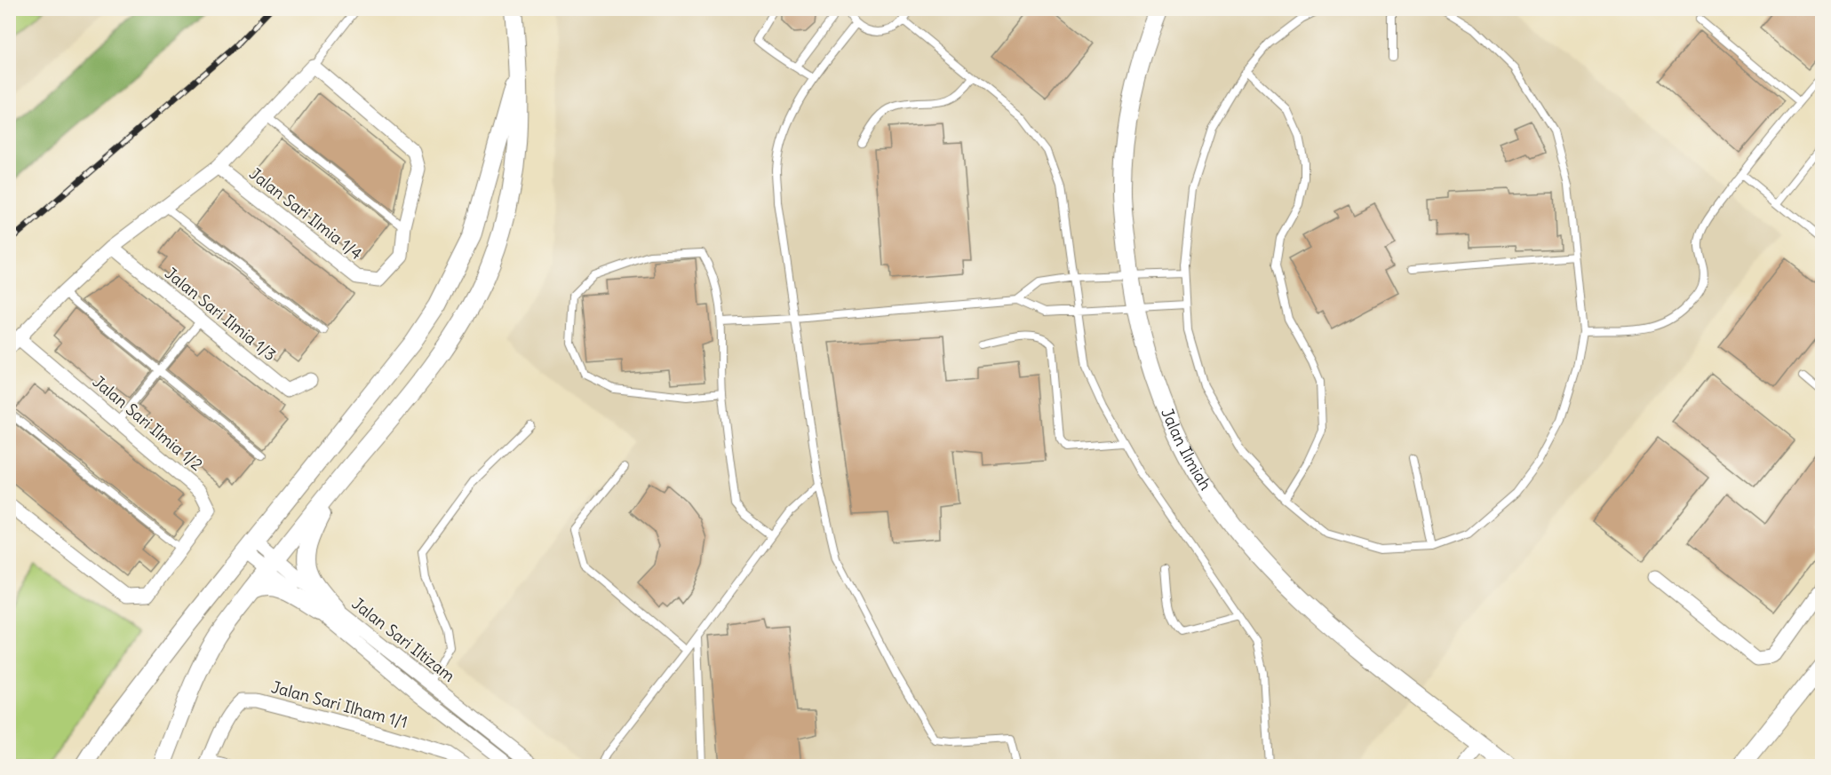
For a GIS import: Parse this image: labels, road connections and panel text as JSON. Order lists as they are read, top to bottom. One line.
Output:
{"streets":{"street":["Jalan Sari Ilmia 1/4","Jalan Sari Ilmia 1/3","Jalan Sari Ilmia 1/2","Jalan Ilmiah","Jalan Sari Iltizam","Jalan Sari Ilham 1/1"]}}
